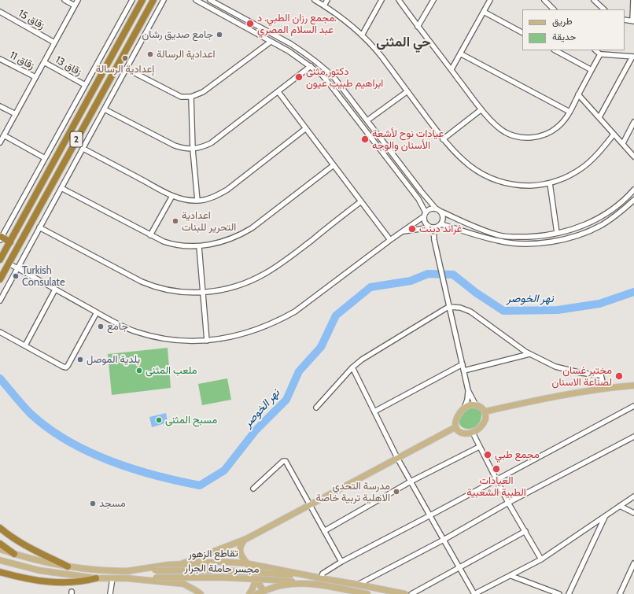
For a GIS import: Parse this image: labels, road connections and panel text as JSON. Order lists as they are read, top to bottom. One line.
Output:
{"streets":{"highway":["2"],"main road":["تقاطع الزهور","مجسر حاملة الجرار"],"street":["زقاق 15","زقاق 11","زقاق 13"]},"crossings":[["تقاطع الزهور","مجسر حاملة الجرار"]],"districts":["حي المثنى"],"water":["نهر الخوصر"],"places":["مجمع رزان الطبي. د. عبد السلام المصري","جامع صديق رشان","اعدادية الرسالة","إعدادية الرسالة","دكتور مثنى ابراهيم طبيب عيون","عيادات نوح لأشعة الأسنان والوجه","اعدادية التحرير للبنات","غراند دينت","Turkish Consulate","جامع","بلدية الموصل","ملعب المثنى","مختبر غسان لصناعة الاسنان","مسبح المثنى","مجمع طبي","العيادات الطبية الشعبية","مدرسة التحدي الاهلية تربية خاصة","مسجد"],"legend":["طريق","حديقة"]}
